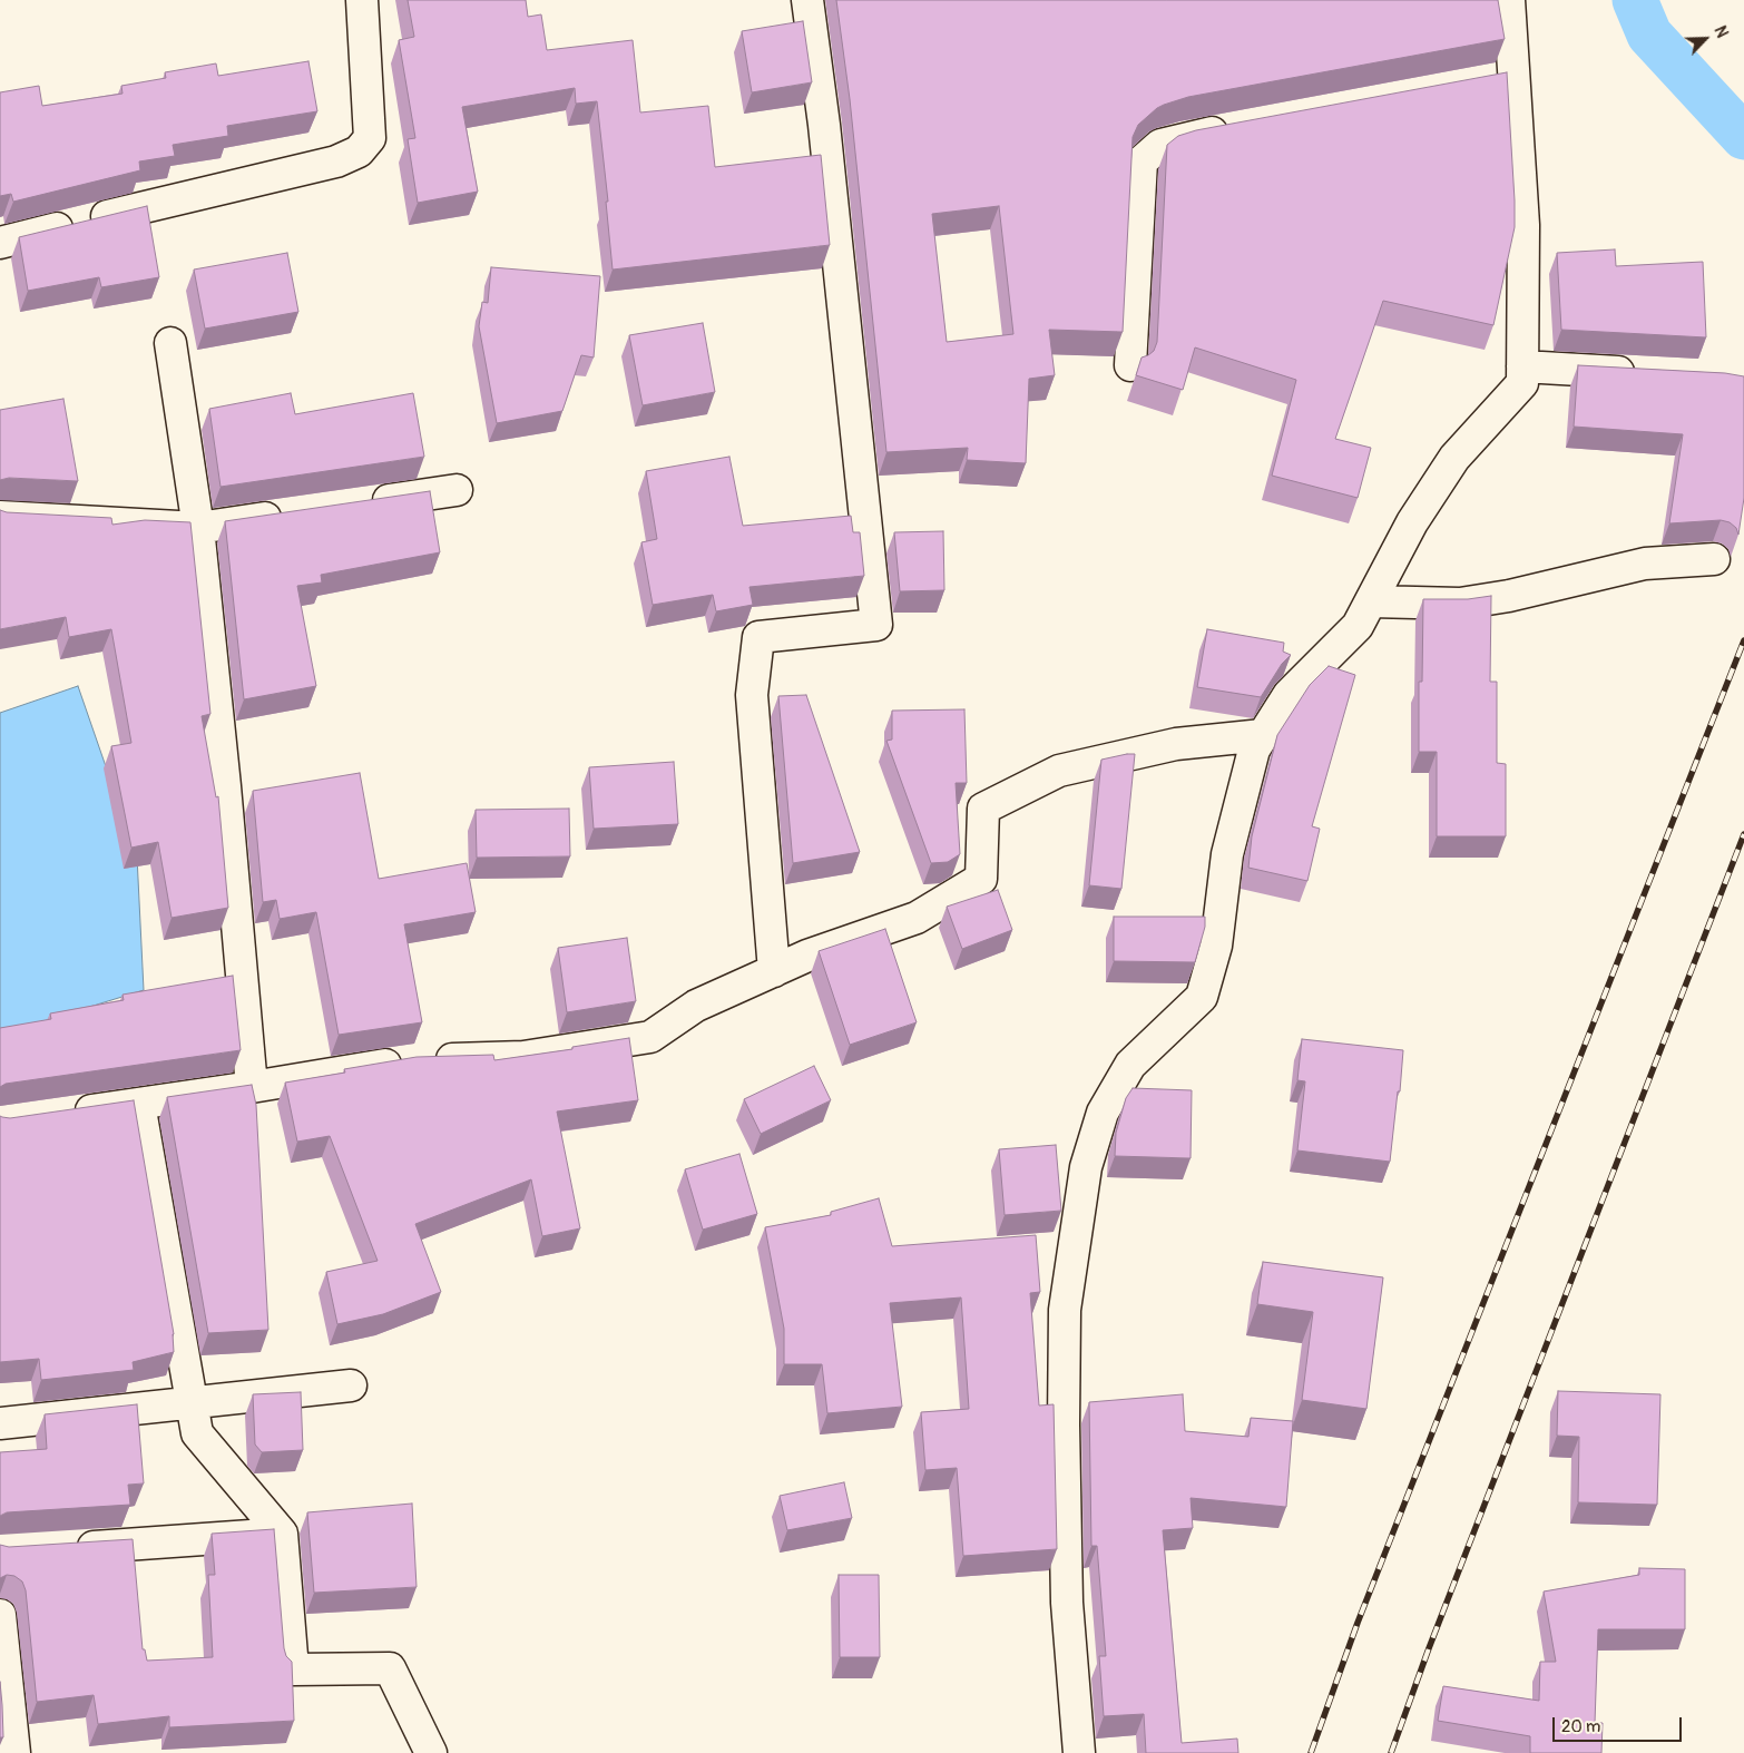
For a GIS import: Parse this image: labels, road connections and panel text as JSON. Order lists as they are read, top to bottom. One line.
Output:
{"scale_bar":"20 m","north":"top right"}
